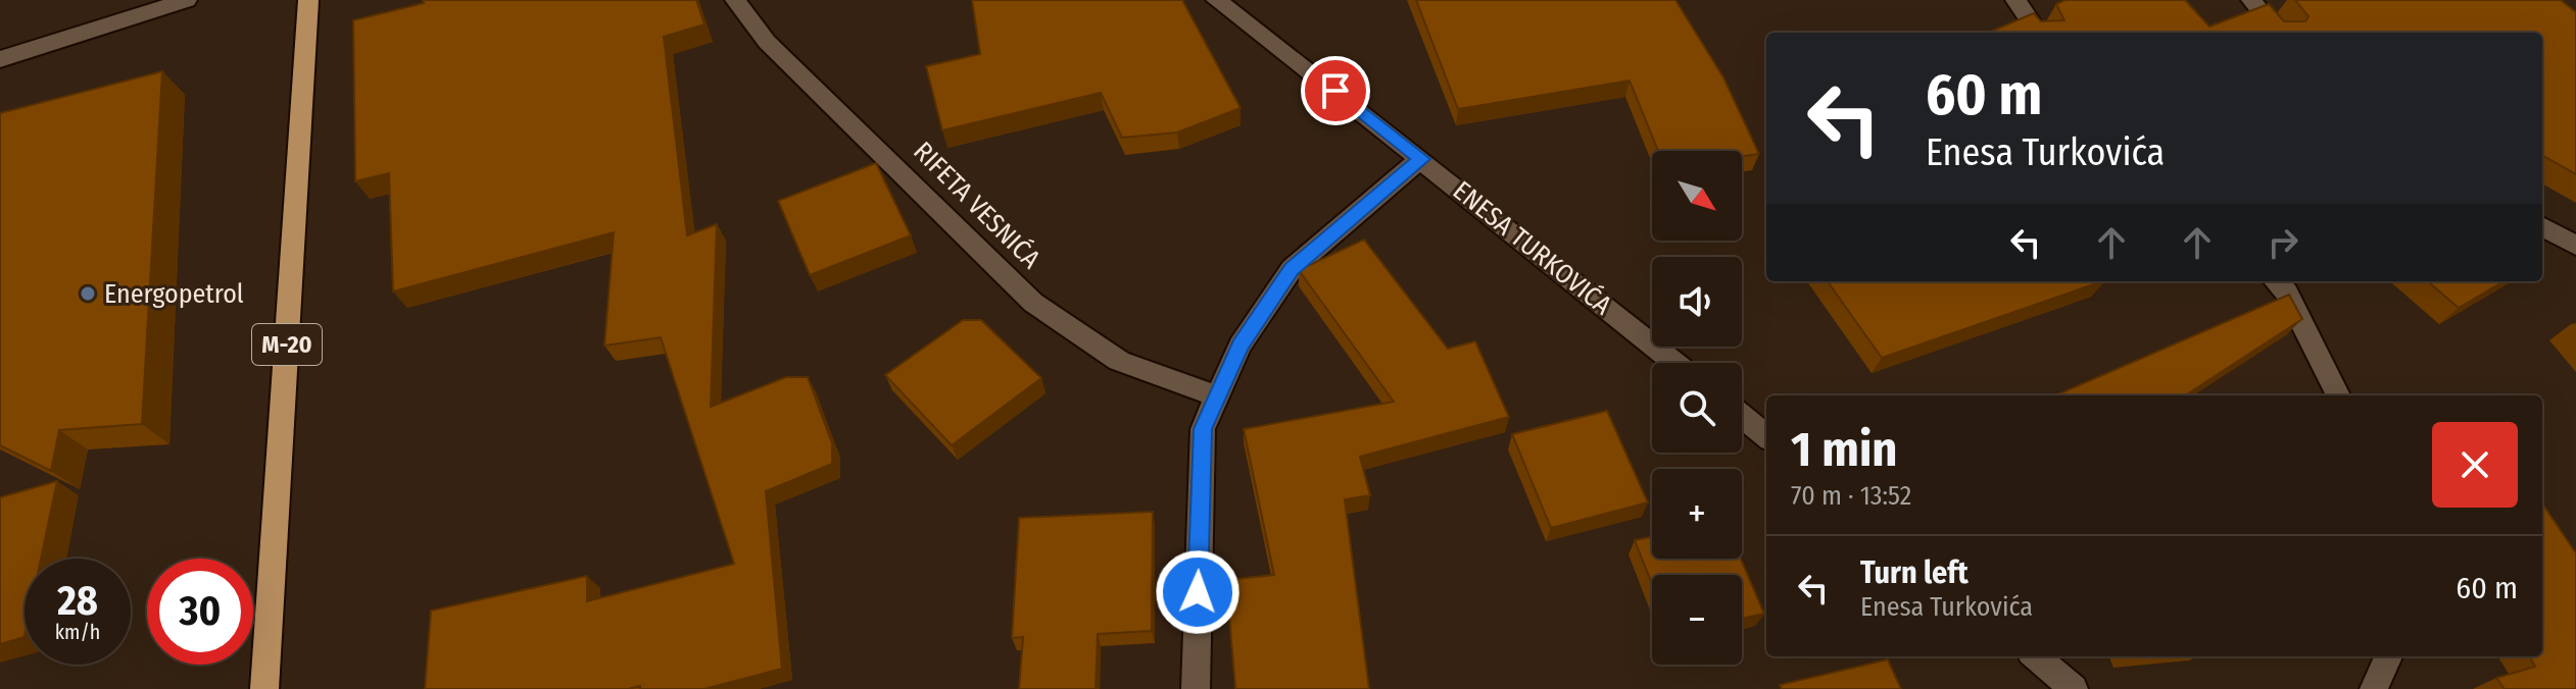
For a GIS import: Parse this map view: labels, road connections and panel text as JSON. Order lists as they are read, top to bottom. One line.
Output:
{"streets":{"main road":["M-20"],"street":["RIFETA VESNIĆA","ENESA TURKOVIĆA"]},"places":["Energopetrol"],"north":"bottom right","page":{"turn":["60 m","Enesa Turkovića"],"map_buttons":["+","−"],"heading":["1 min","70 m · 13:52"],"list":[{"name":"Turn left","note":"Enesa Turkovića","value":"60 m"}],"speed":"28 km/h","limit":"30"}}
